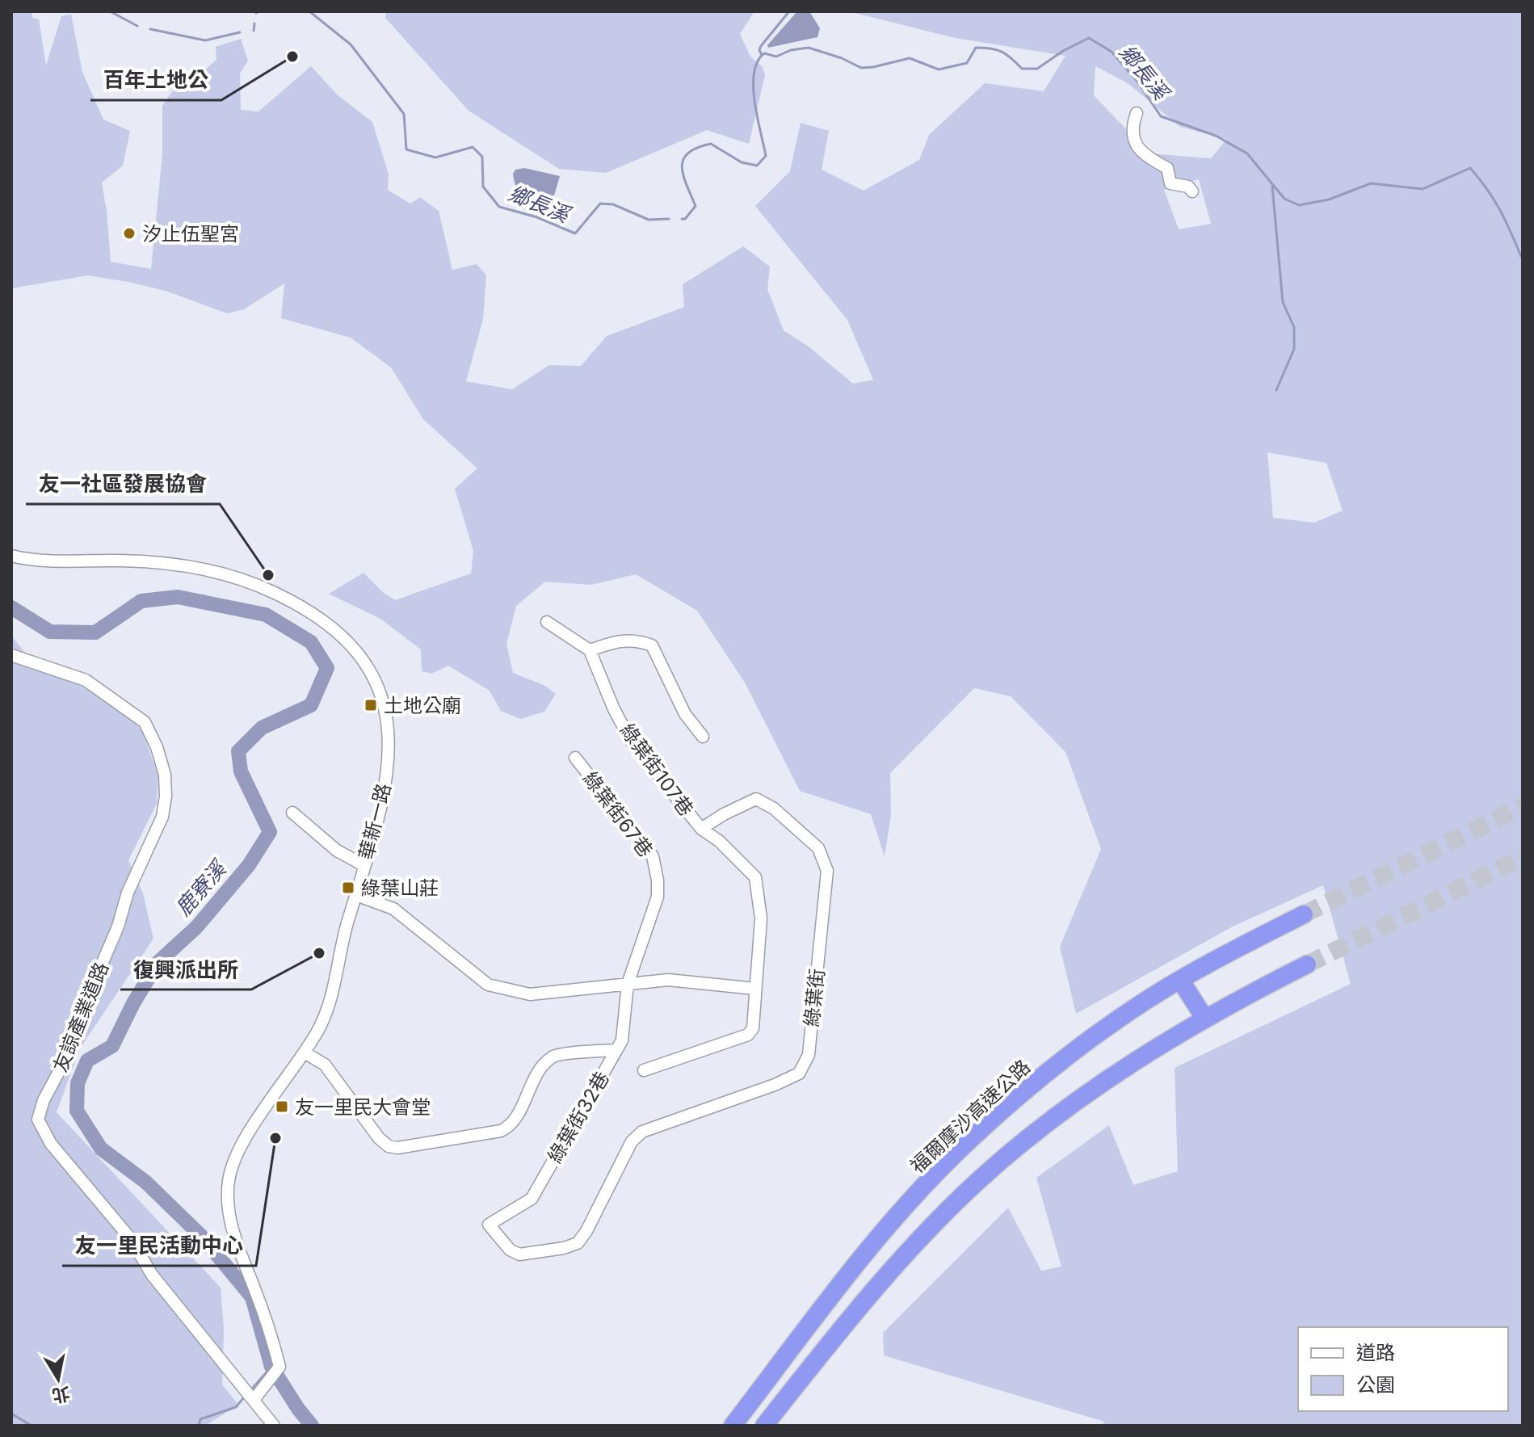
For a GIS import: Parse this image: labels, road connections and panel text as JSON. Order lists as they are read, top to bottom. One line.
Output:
{"streets":{"highway":["福爾摩沙高速公路"],"street":["綠葉街107巷","綠葉街67巷","華新一路","綠葉街","友諒產業道路","綠葉街32巷"]},"crossings":[["綠葉街107巷","綠葉街"],["綠葉街67巷","綠葉街32巷"],["華新一路","友諒產業道路"],["綠葉街","綠葉街32巷"]],"water":["鄉長溪","鹿寮溪"],"places":{"other":["百年土地公","汐止伍聖宮","友一社區發展協會","復興派出所","友一里民活動中心"],"transit":["土地公廟","綠葉山莊","友一里民大會堂"]},"legend":["道路","公園"],"north":"bottom"}
